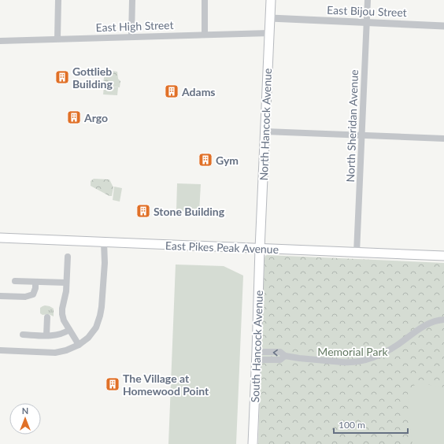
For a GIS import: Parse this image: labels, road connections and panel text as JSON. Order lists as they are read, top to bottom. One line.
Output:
{"streets":{"main road":["North Hancock Avenue","East Pikes Peak Avenue","South Hancock Avenue"],"street":["East Bijou Street","East High Street","North Sheridan Avenue"]},"crossings":[["East Bijou Street","North Hancock Avenue"],["East Bijou Street","North Sheridan Avenue"],["East High Street","North Hancock Avenue"],["North Hancock Avenue","East Pikes Peak Avenue"],["North Hancock Avenue","South Hancock Avenue"],["North Sheridan Avenue","East Pikes Peak Avenue"],["East Pikes Peak Avenue","South Hancock Avenue"]],"parks":["Memorial Park"],"places":{"building":["Gottlieb Building","Adams","Argo","Gym","Stone Building","The Village at Homewood Point"]},"scale_bar":"100 m","north":"top"}
